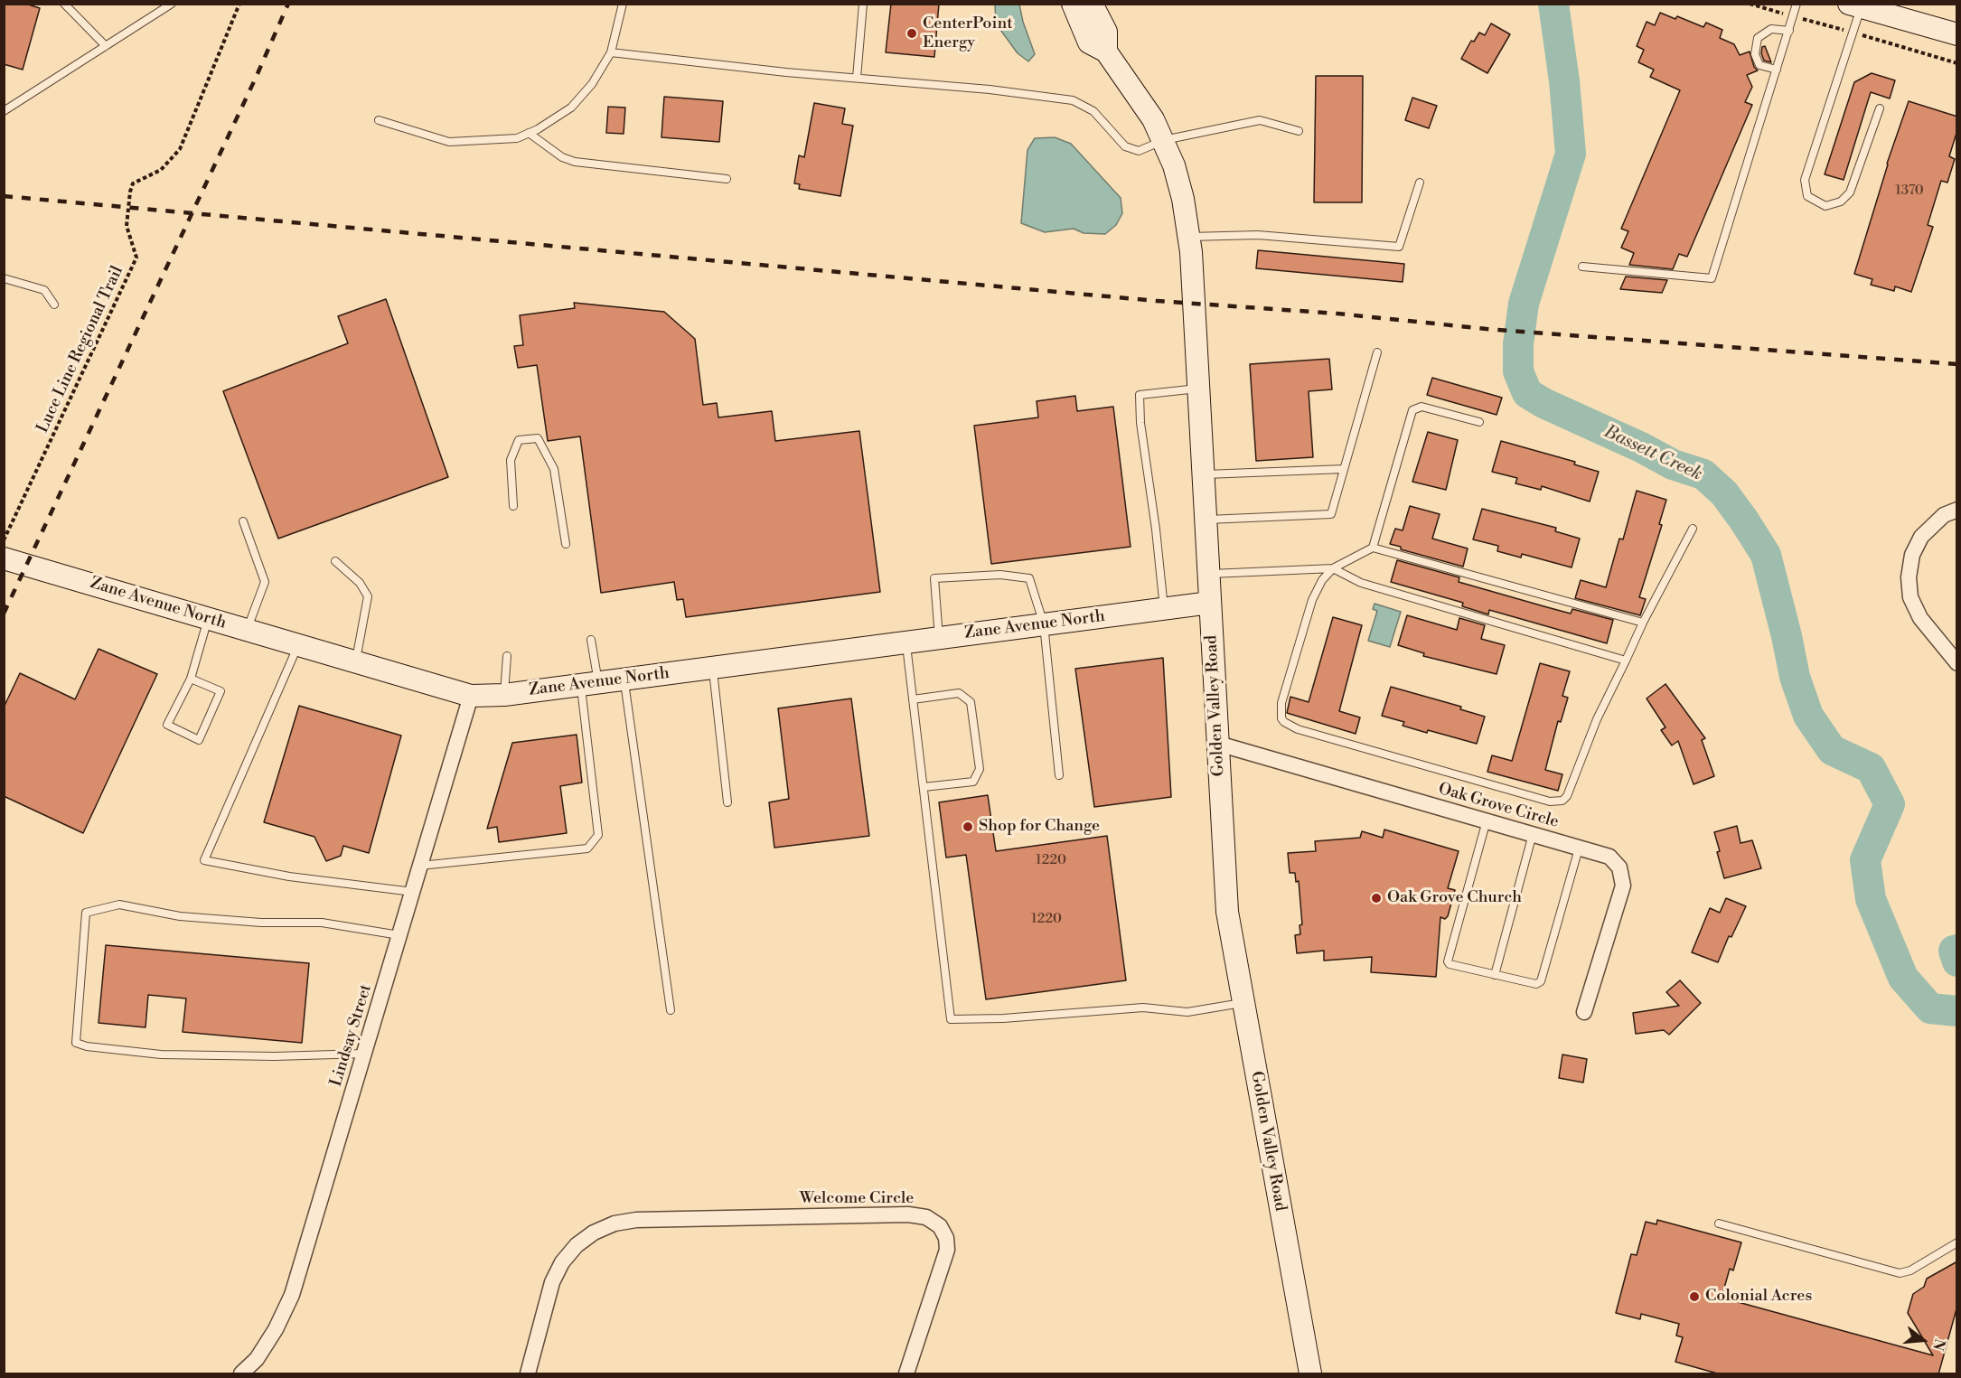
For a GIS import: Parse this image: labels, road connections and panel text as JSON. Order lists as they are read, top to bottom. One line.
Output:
{"streets":{"street":["Zane Avenue North","Golden Valley Road","Oak Grove Circle","Lindsay Street","Welcome Circle"],"path":["Luce Line Regional Trail"]},"crossings":[["Zane Avenue North","Golden Valley Road"],["Zane Avenue North","Lindsay Street"],["Golden Valley Road","Oak Grove Circle"]],"water":["Bassett Creek"],"places":["CenterPoint Energy","Shop for Change","Oak Grove Church","Colonial Acres"],"house_numbers":["1370","1220","1220"],"north":"right"}
